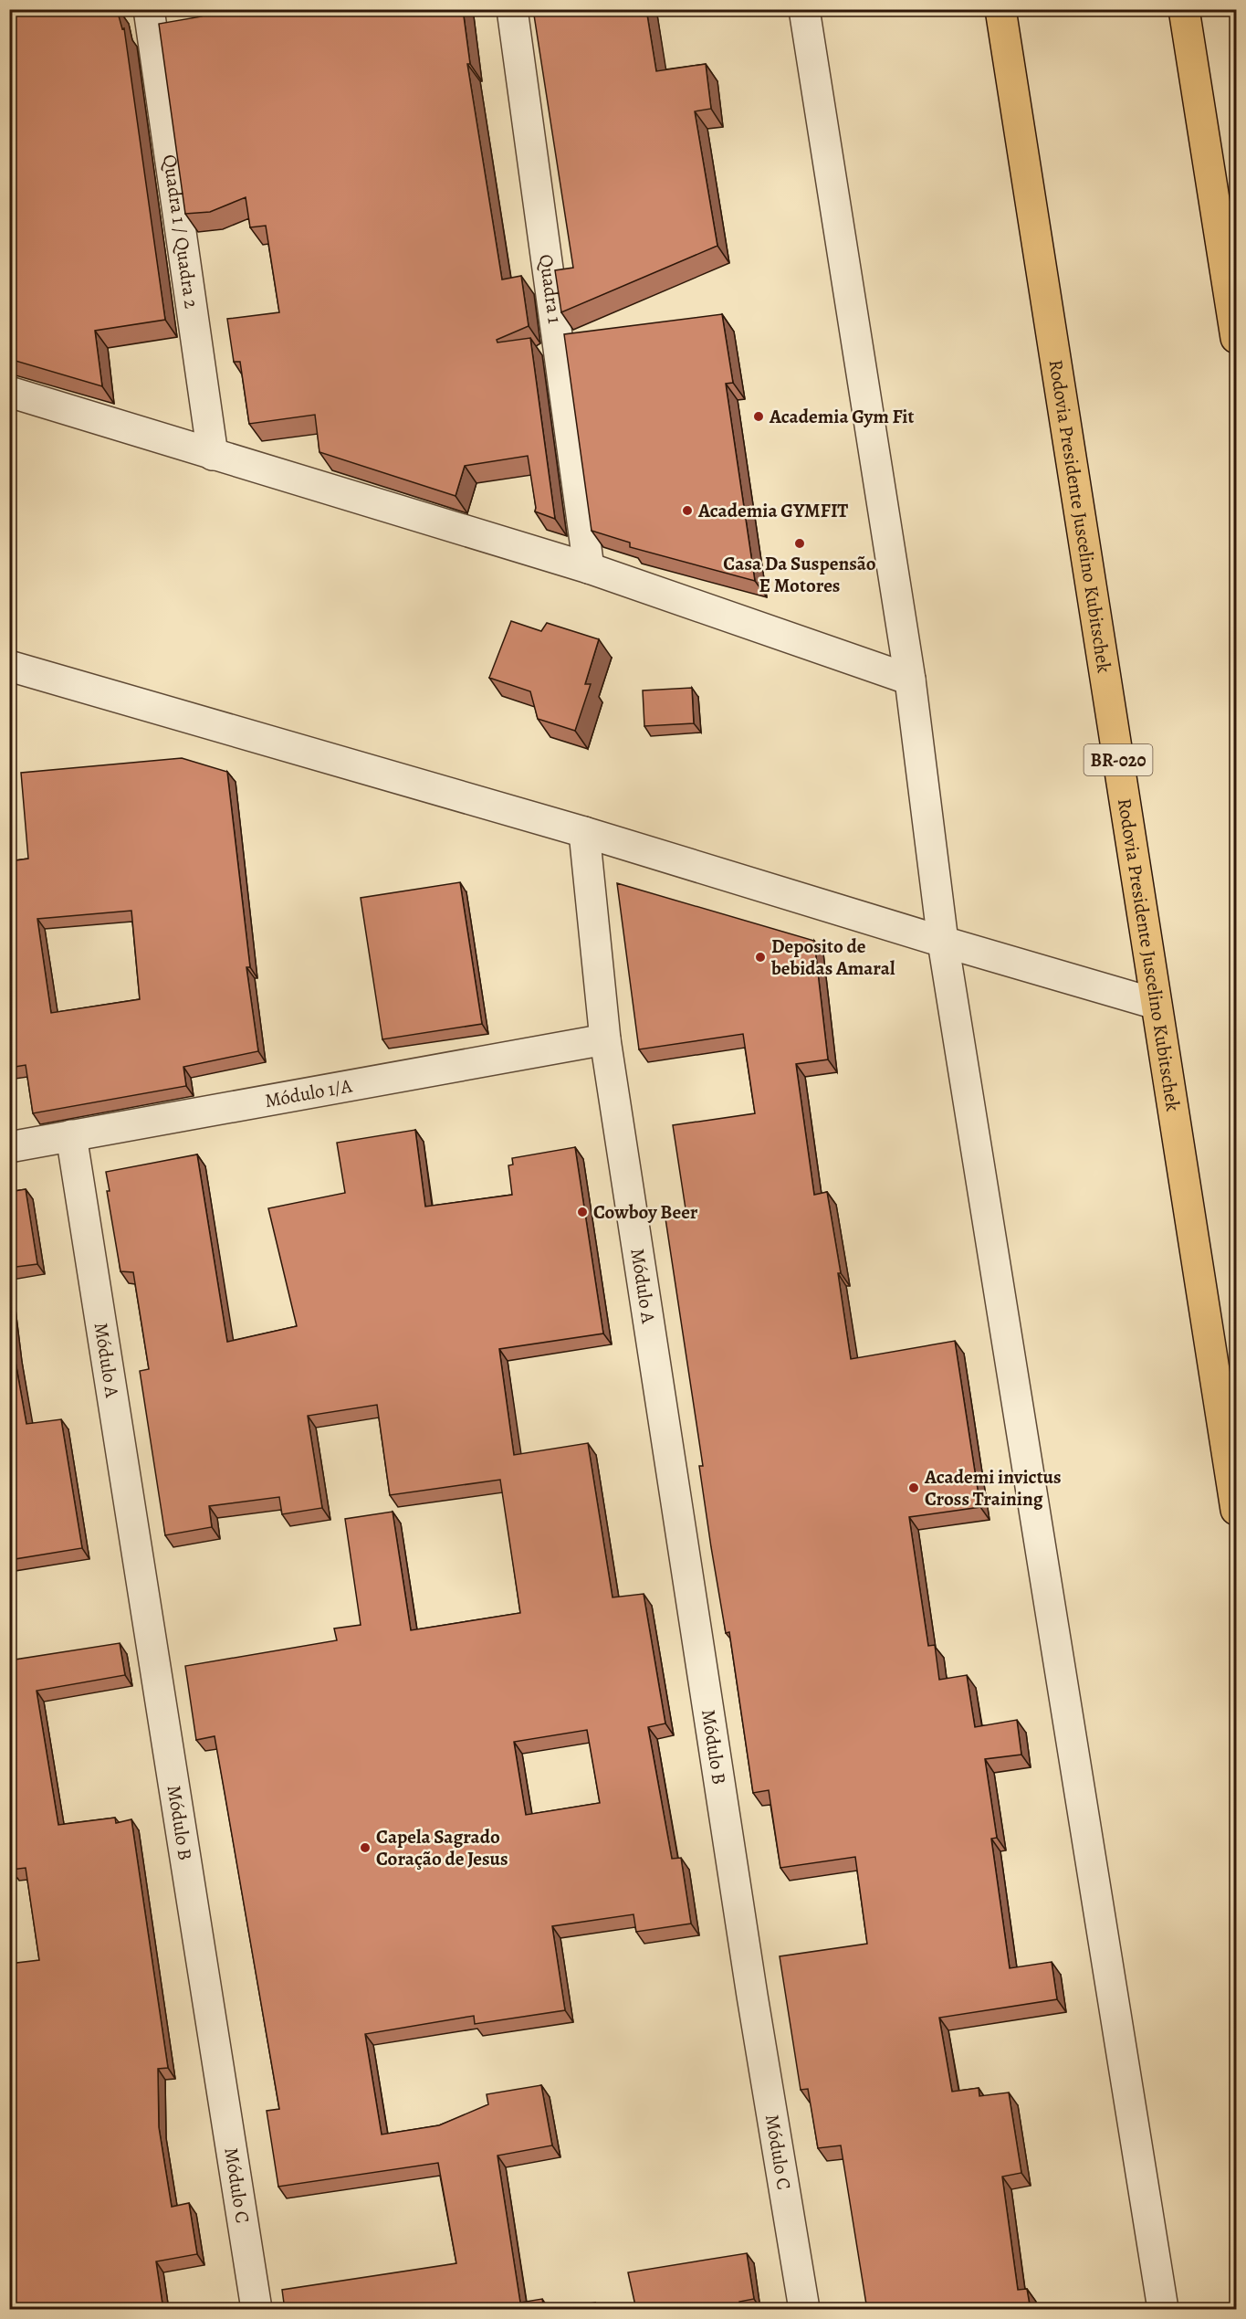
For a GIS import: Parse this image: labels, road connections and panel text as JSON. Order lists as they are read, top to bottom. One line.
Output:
{"streets":{"highway":["Rodovia Presidente Juscelino Kubitschek","BR-020"],"street":["Quadra 1 / Quadra 2","Quadra 1","Módulo 1/A","Módulo A","Módulo B","Módulo C"]},"crossings":[["Módulo 1/A","Módulo A"],["Módulo A","Módulo B"],["Módulo B","Módulo C"]],"places":["Academia Gym Fit","Academia GYMFIT","Casa Da Suspensão E Motores","Deposito de bebidas Amaral","Cowboy Beer","Academi invictus Cross Training","Capela Sagrado Coração de Jesus"]}
